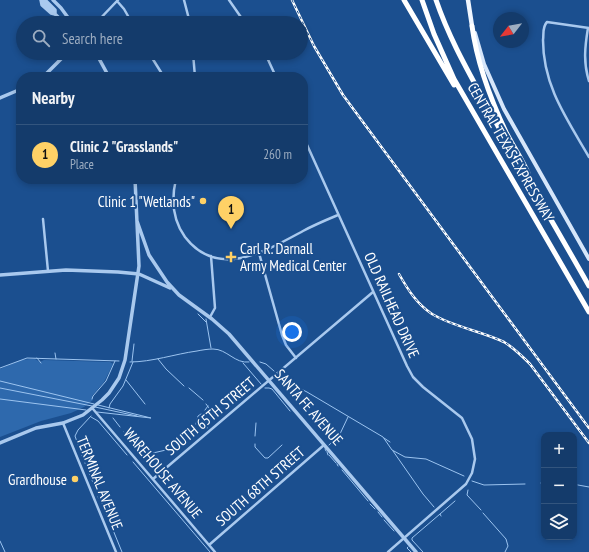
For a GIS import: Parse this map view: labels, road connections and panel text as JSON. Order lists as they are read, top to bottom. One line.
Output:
{"streets":{"highway":["CENTRAL TEXAS EXPRESSWAY"],"street":["OLD RAILHEAD DRIVE","SANTA FE AVENUE","SOUTH 65TH STREET","WAREHOUSE AVENUE","TERMINAL AVENUE","SOUTH 68TH STREET"]},"crossings":[["OLD RAILHEAD DRIVE","SANTA FE AVENUE"],["OLD RAILHEAD DRIVE","SOUTH 65TH STREET"],["SANTA FE AVENUE","SOUTH 65TH STREET"],["SANTA FE AVENUE","SOUTH 68TH STREET"],["SOUTH 65TH STREET","WAREHOUSE AVENUE"],["WAREHOUSE AVENUE","SOUTH 68TH STREET"]],"places":{"other":["Clinic 1 \"Wetlands\"","Grardhouse"],"health":["Carl R. Darnall Army Medical Center"]},"north":"bottom left","page":{"search":"Search here","heading":"Nearby","list":[{"mark":"1","name":"Clinic 2 \"Grasslands\"","note":"Place","value":"260 m"}],"pins":"1","map_buttons":["+","−"]}}
